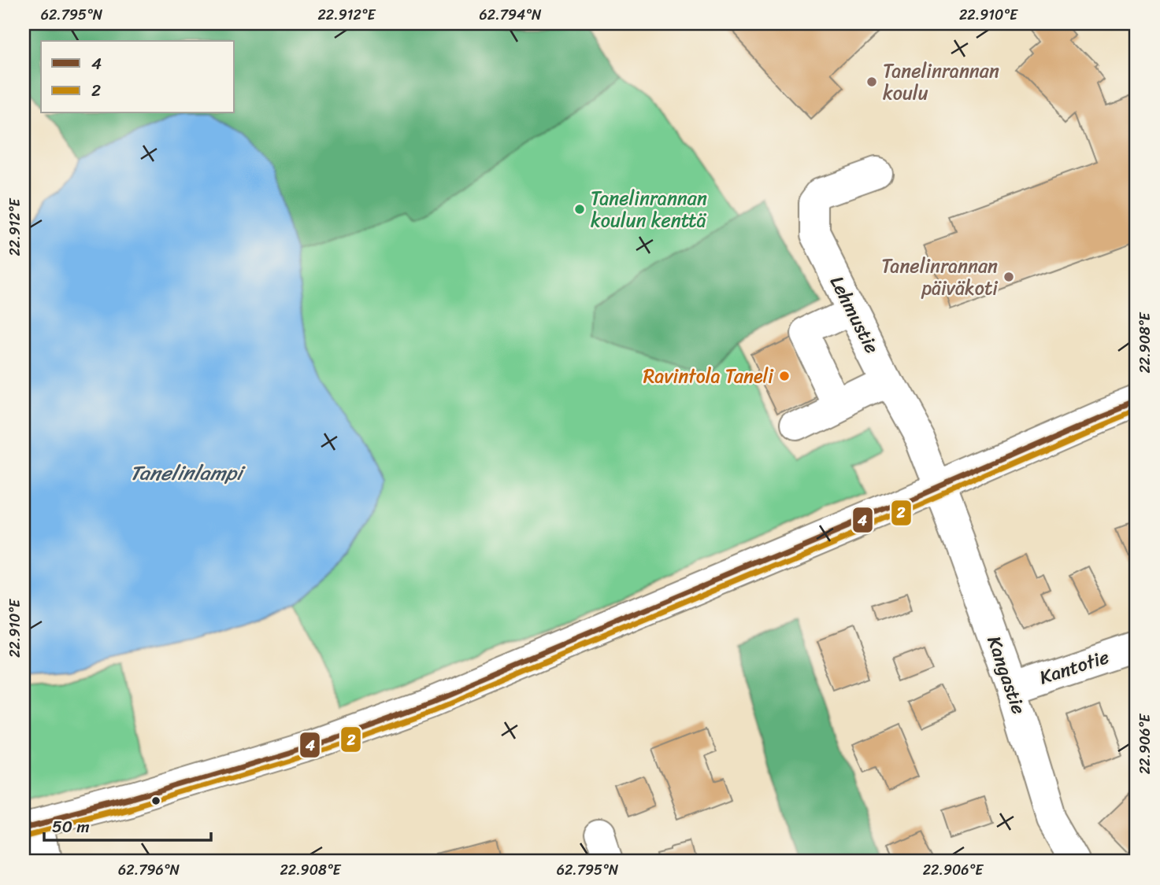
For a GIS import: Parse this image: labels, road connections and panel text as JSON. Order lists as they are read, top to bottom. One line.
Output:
{"streets":{"street":["Lehmustie","Kantotie","Kangastie"]},"crossings":[["Lehmustie","Kangastie"],["Kantotie","Kangastie"]],"water":["Tanelinlampi"],"places":["Tanelinrannan koulu","Tanelinrannan koulun kenttä","Tanelinrannan päiväkoti","Ravintola Taneli"],"lines":["transit line 4","transit line 2"],"legend":["4","2"],"scale_bar":"50 m","coordinates":["62.795°N","22.912°E","62.794°N","22.910°E","22.908°E","22.906°E","62.796°N"]}
